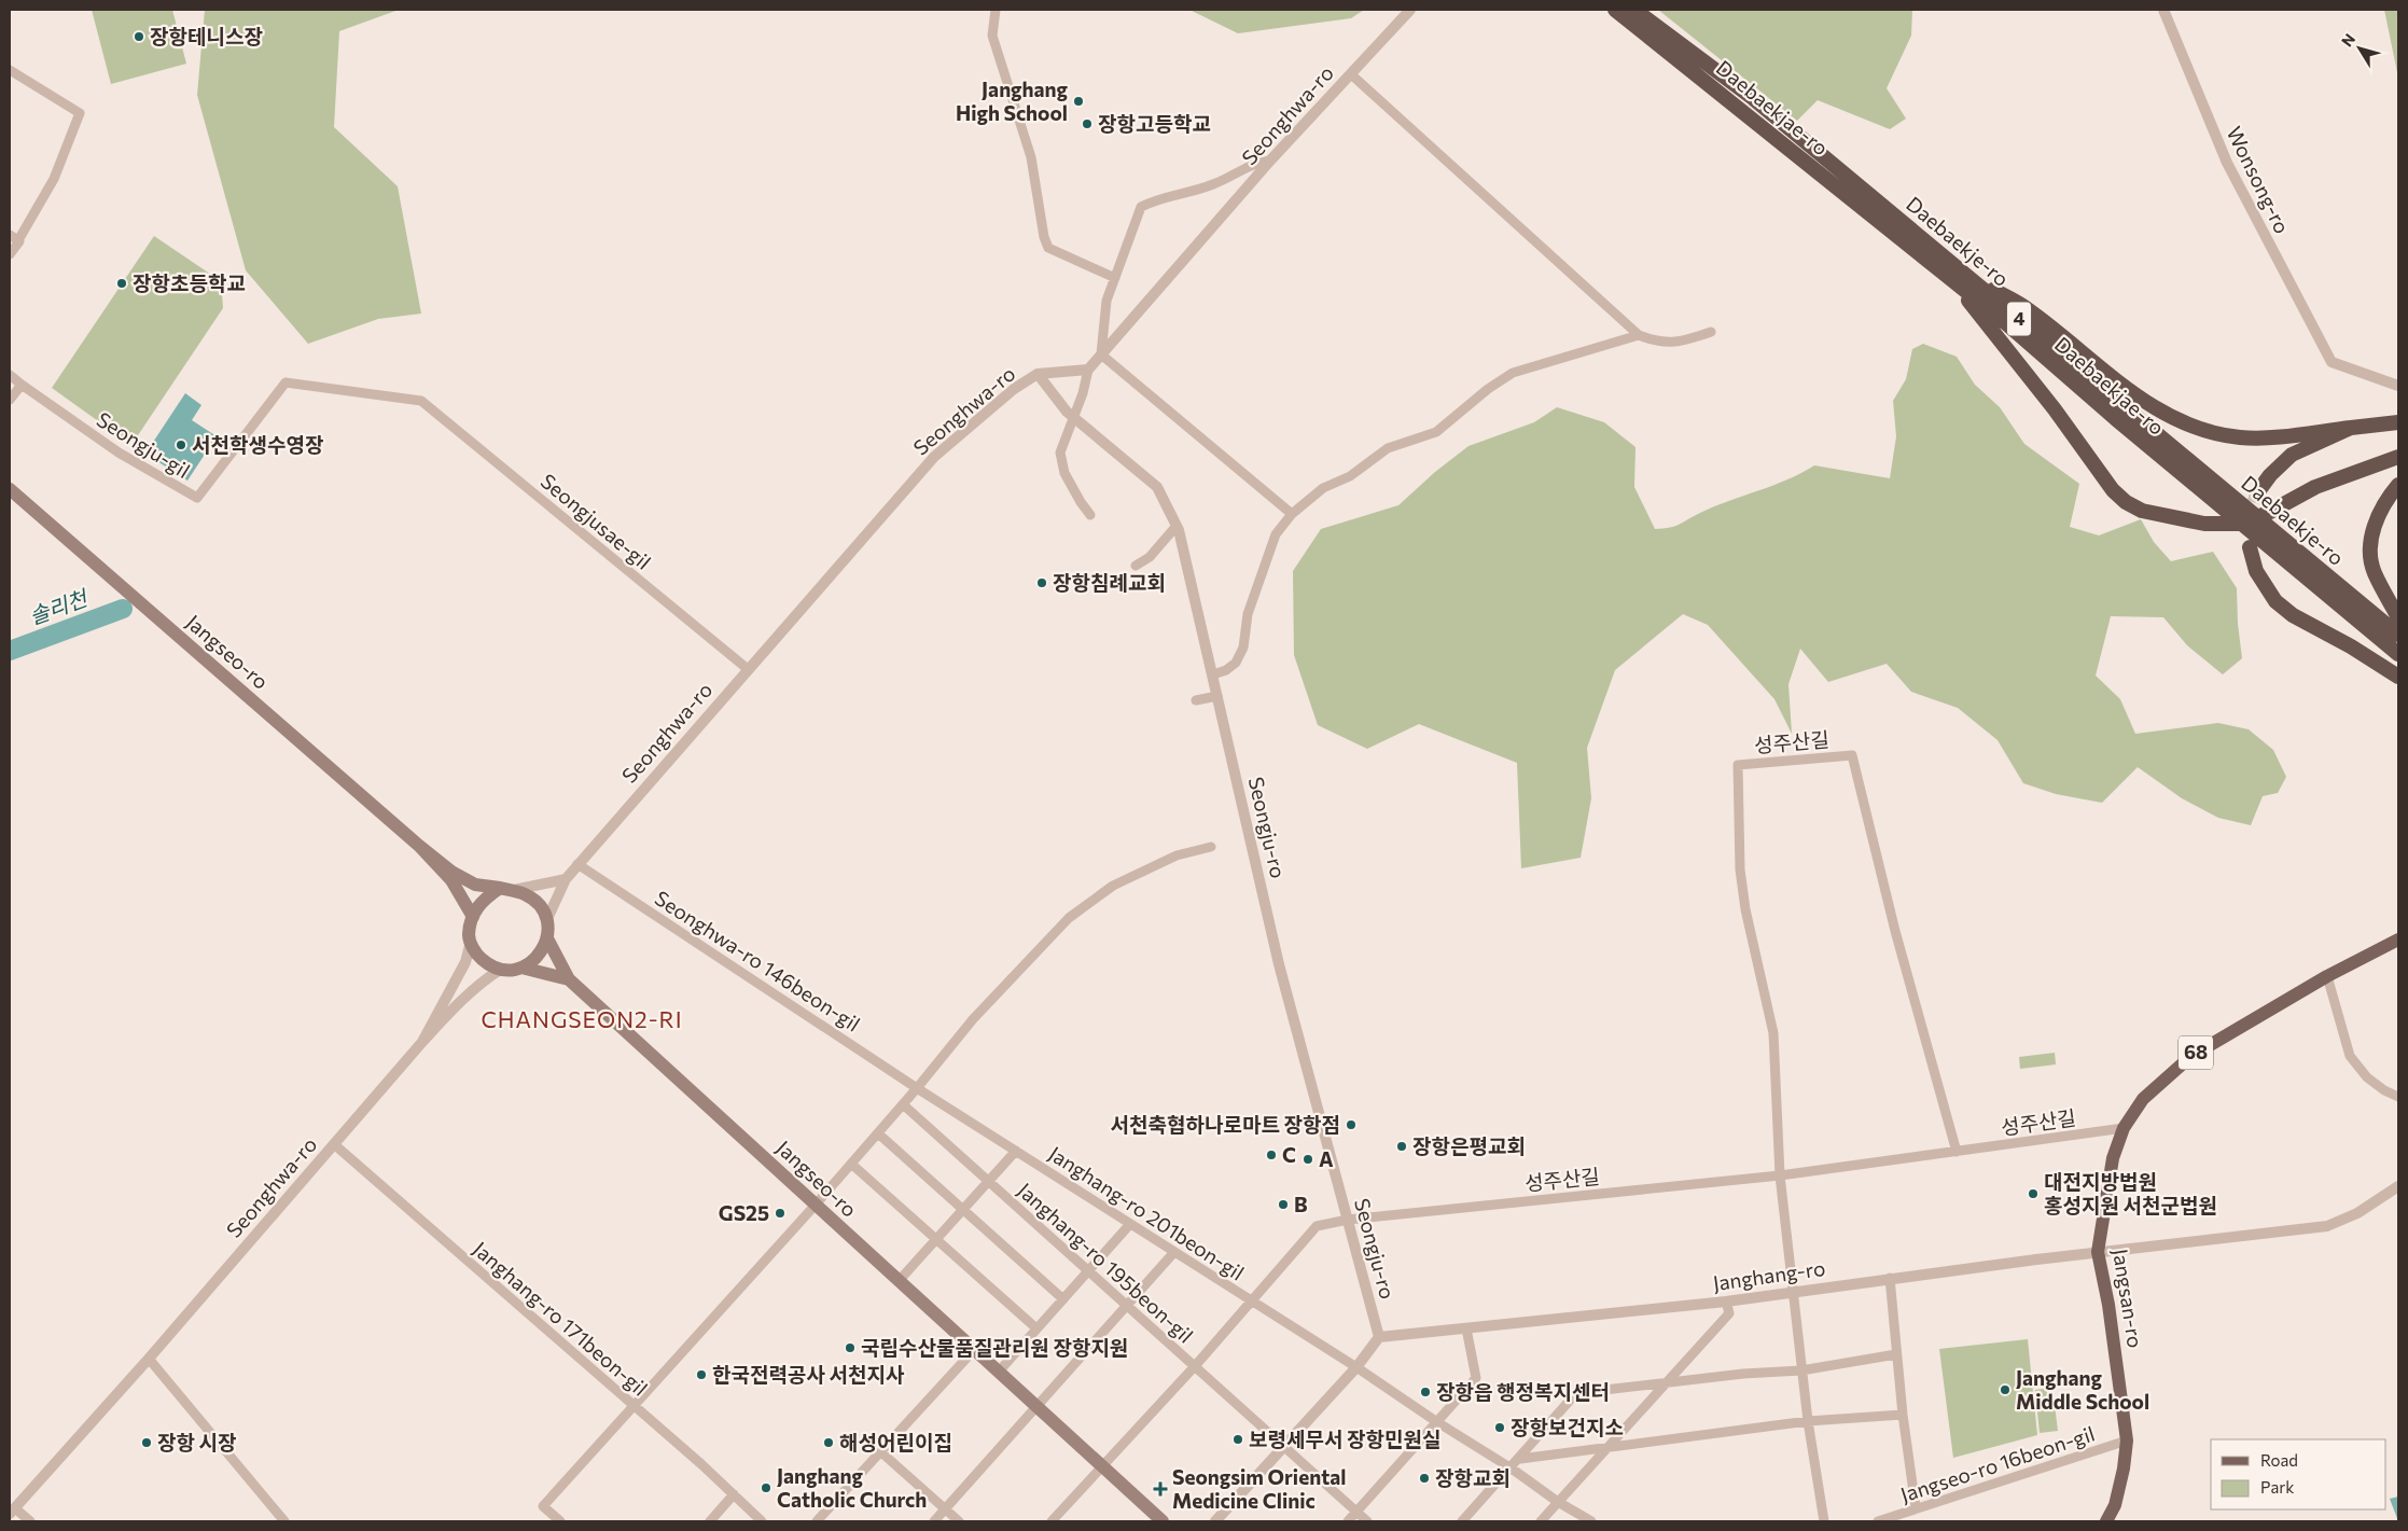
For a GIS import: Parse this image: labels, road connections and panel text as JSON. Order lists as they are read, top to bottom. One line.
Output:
{"streets":{"highway":["Daebaekjae-ro","Daebaekje-ro","4"],"main road":["Jangseo-ro","68","Jangsan-ro"],"street":["Seonghwa-ro","Wonsong-ro","Seongju-gil","Seongjusae-gil","성주산길","Seongju-ro","Seonghwa-ro 146beon-gil","Janghang-ro 201beon-gil","Janghang-ro 195beon-gil","Janghang-ro","Janghang-ro 171beon-gil","Jangseo-ro 16beon-gil"]},"crossings":[["Daebaekjae-ro","Daebaekje-ro"],["Seonghwa-ro","Seongjusae-gil"],["Seonghwa-ro","Seongju-ro"],["Seonghwa-ro","Seonghwa-ro 146beon-gil"],["Seonghwa-ro","Janghang-ro 171beon-gil"],["Seongju-gil","Seongjusae-gil"],["Jangseo-ro","성주산길"],["성주산길","Seongju-ro"],["성주산길","Janghang-ro 201beon-gil"],["성주산길","Janghang-ro 195beon-gil"],["성주산길","Janghang-ro"],["성주산길","Jangsan-ro"],["Seongju-ro","Janghang-ro"],["Seonghwa-ro 146beon-gil","Janghang-ro 201beon-gil"],["Janghang-ro","Jangsan-ro"],["Jangsan-ro","Jangseo-ro 16beon-gil"]],"districts":["CHANGSEON2-RI"],"water":["솔리천"],"places":{"other":["장항테니스장","Janghang High School","장항고등학교","장항초등학교","서천학생수영장","장항침례교회","서천축협하나로마트 장항점","장항은평교회","C","A","대전지방법원 홍성지원 서천군법원","B","GS25","국립수산물품질관리원 장항지원","한국전력공사 서천지사","Janghang Middle School","장항읍 행정복지센터","장항보건지소","보령세무서 장항민원실","장항 시장","해성어린이집","장항교회","Janghang Catholic Church"],"health":["Seongsim Oriental Medicine Clinic"]},"legend":["Road","Park"],"north":"top left"}
